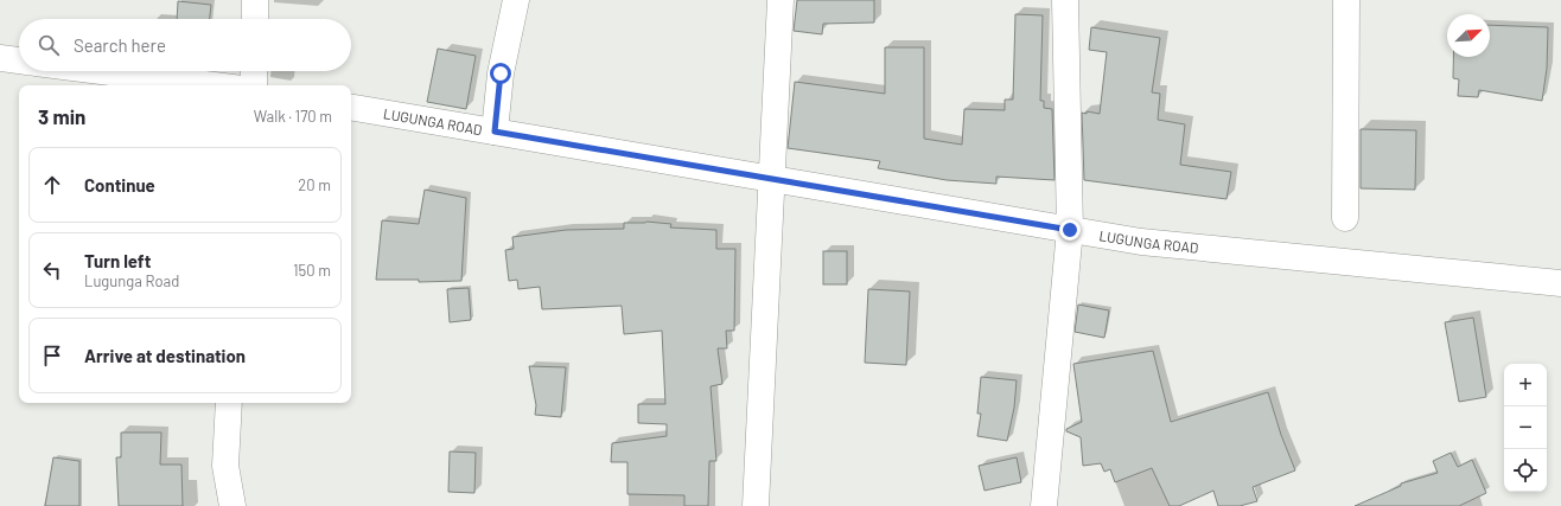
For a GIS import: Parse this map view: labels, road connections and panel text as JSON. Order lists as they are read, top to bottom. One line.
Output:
{"streets":{"street":["LUGUNGA ROAD"]},"north":"top right","page":{"search":"Search here","heading":["3 min","Walk · 170 m"],"list":[["Continue","20 m"],["Turn left","Lugunga Road","150 m"],"Arrive at destination"],"map_buttons":["+","−"]}}
